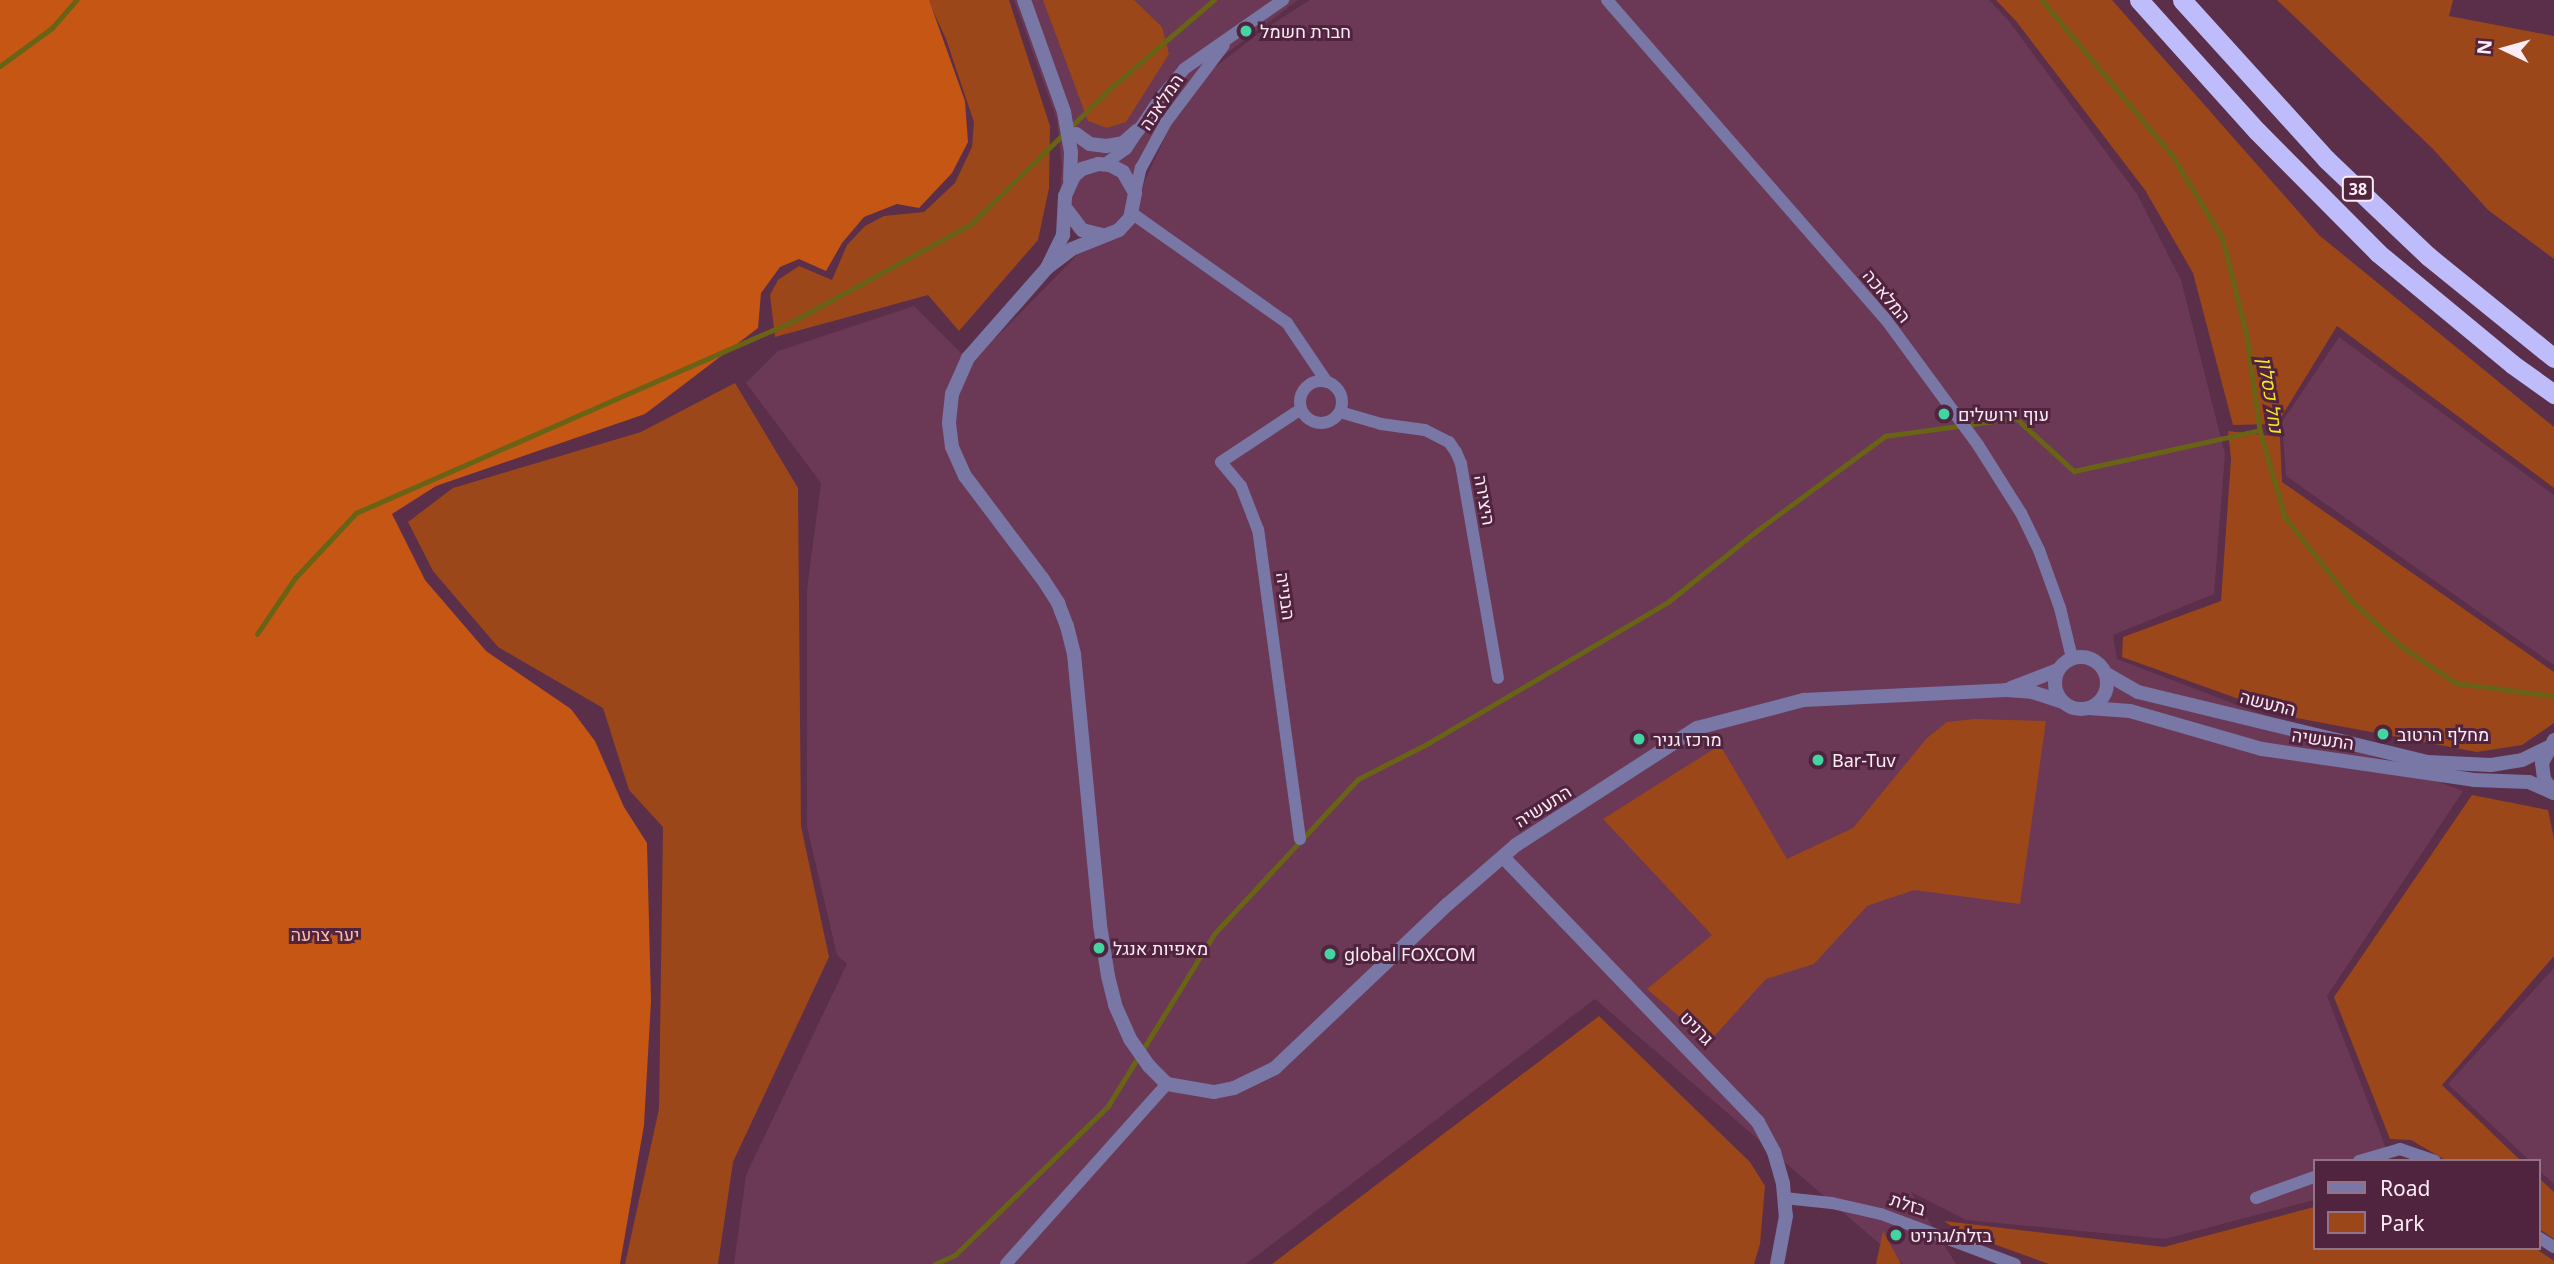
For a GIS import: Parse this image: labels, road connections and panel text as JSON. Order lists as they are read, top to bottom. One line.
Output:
{"streets":{"highway":["38"],"street":["המלאכה","היצירה","הבנייה","התעשה","התעשיה","גרניט","בזלת"]},"crossings":[["המלאכה","התעשה"],["המלאכה","התעשיה"],["היצירה","הבנייה"],["התעשה","התעשיה"],["התעשיה","גרניט"],["גרניט","בזלת"]],"water":["נחל כסלון"],"parks":["יער צרעה"],"places":["חברת חשמל","עוף ירושלים","מחלף הרטוב","מרכז גניר","Bar-Tuv","מאפיות אנגל","global FOXCOM","בזלת/גרניט"],"legend":["Road","Park"],"north":"left"}
